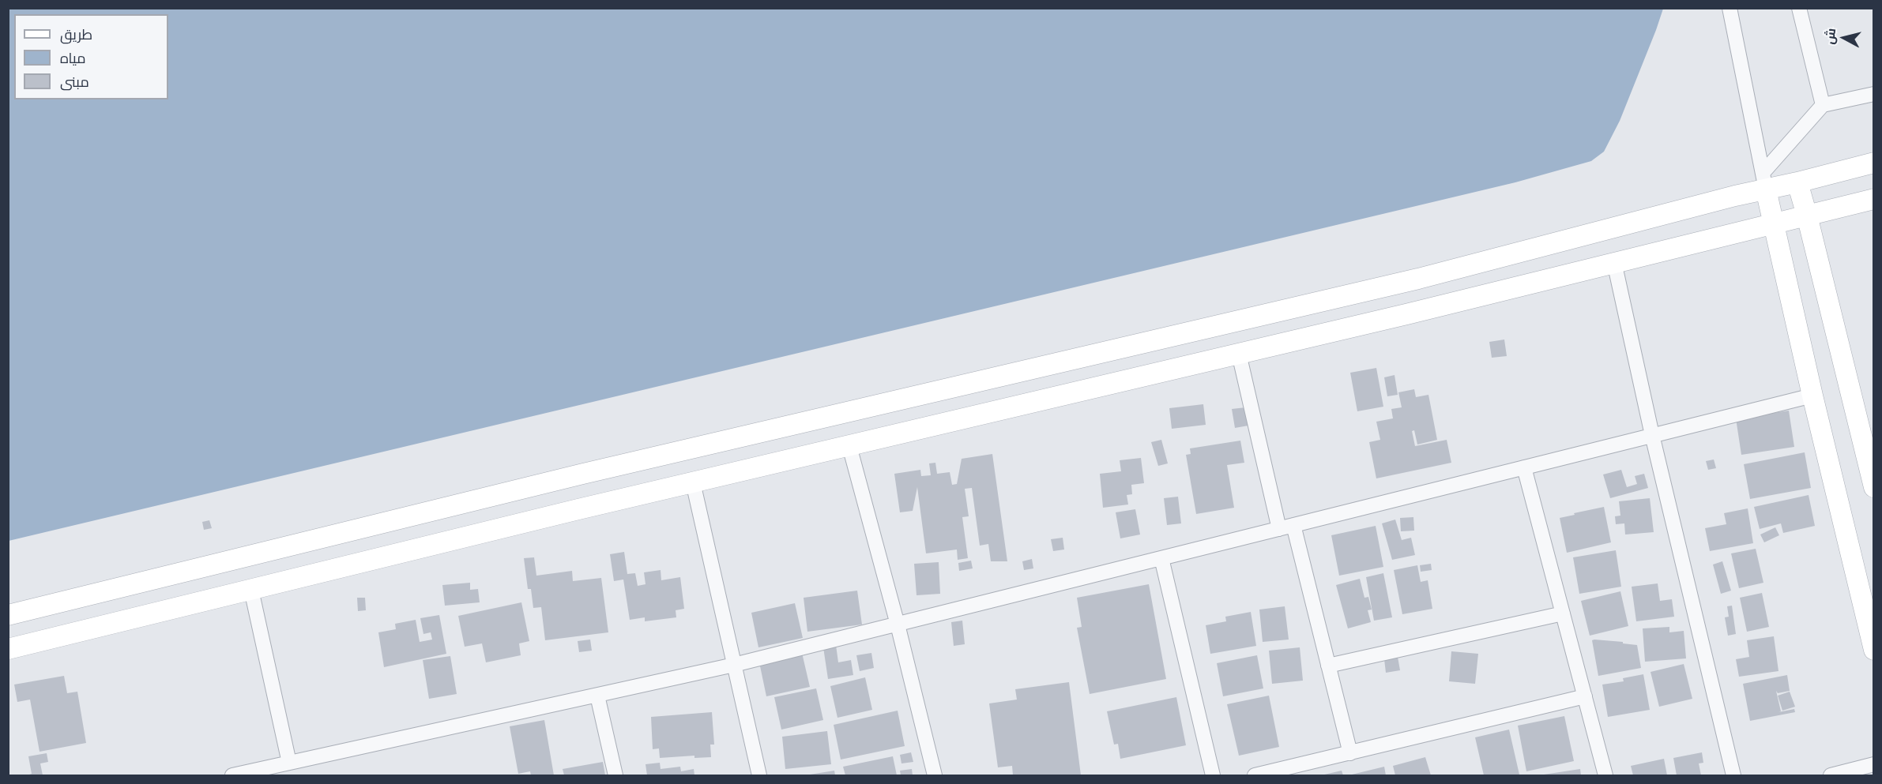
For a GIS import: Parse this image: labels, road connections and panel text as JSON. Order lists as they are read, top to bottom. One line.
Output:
{"legend":["طريق","مياه","مبنى"],"north":"left"}
